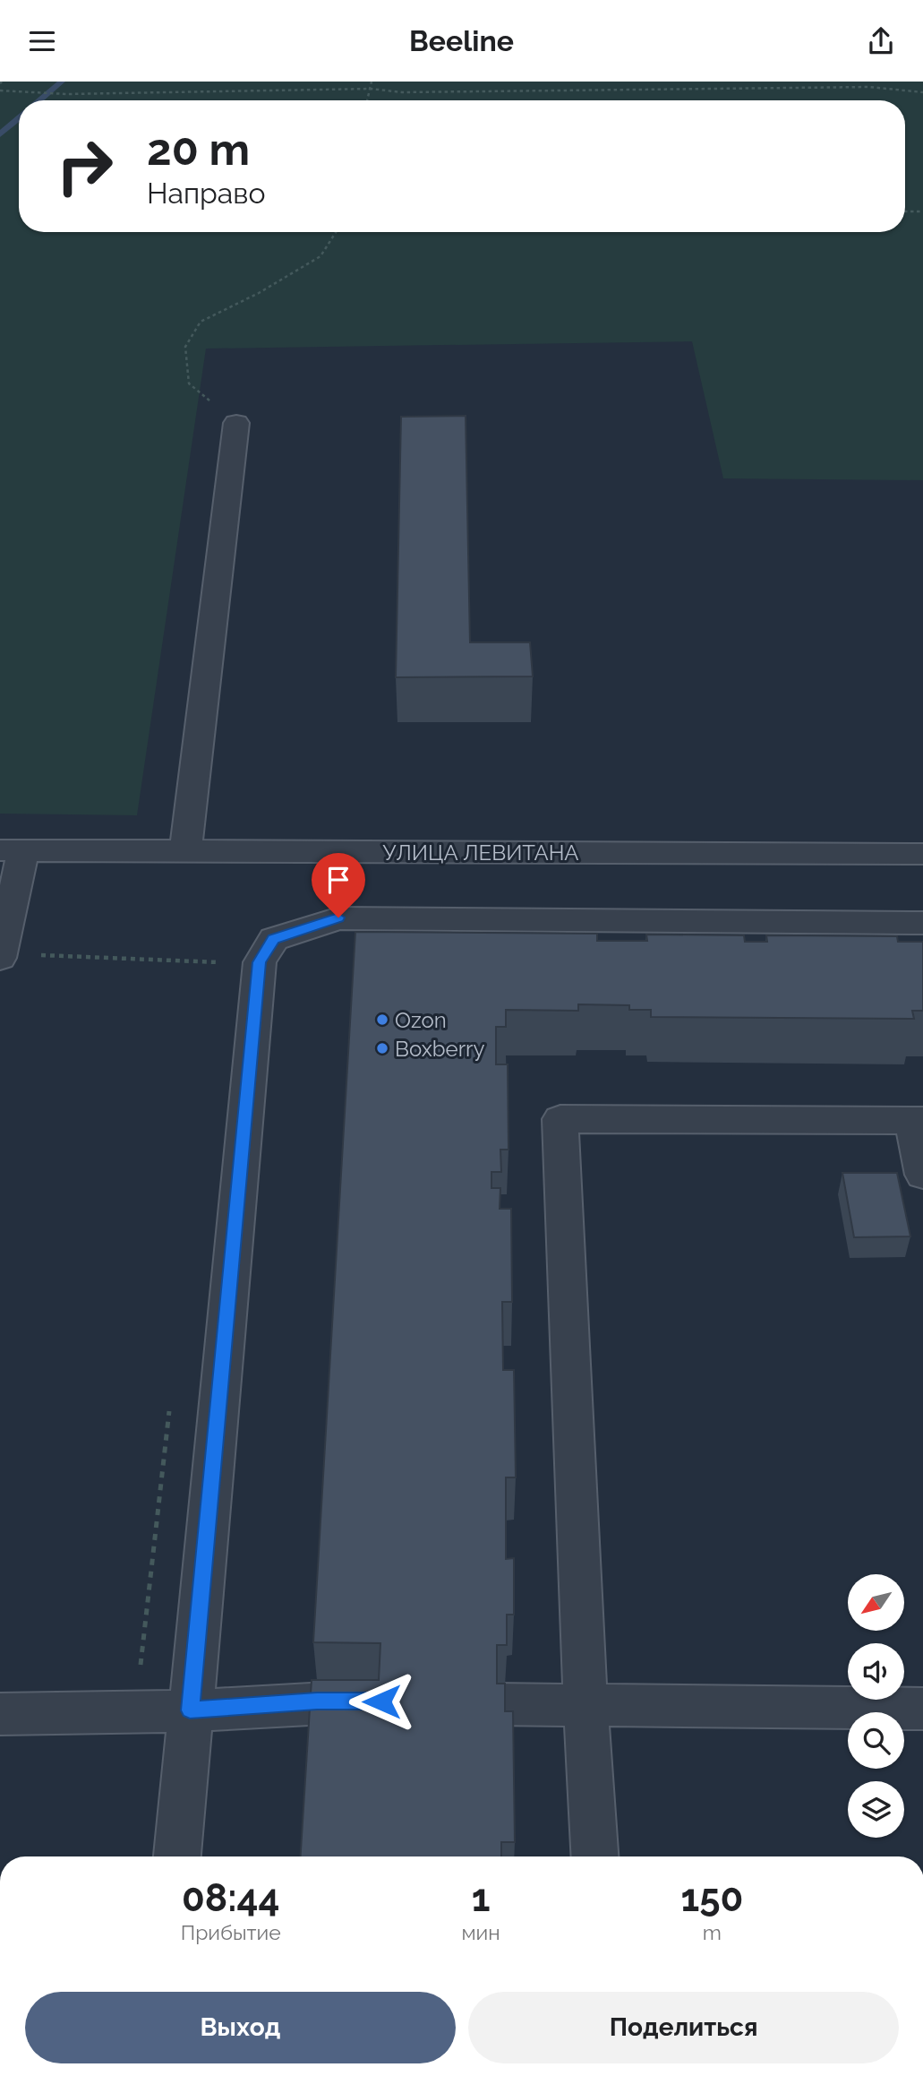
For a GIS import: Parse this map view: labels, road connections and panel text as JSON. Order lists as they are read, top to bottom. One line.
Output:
{"streets":{"street":["УЛИЦА ЛЕВИТАНА"]},"places":["Ozon","Boxberry"],"north":"bottom left","page":{"header":"Beeline","turn":["20 m","Направо"],"eta":["08:44","Прибытие","1","мин","150","m"],"buttons":["Выход","Поделиться"]}}
